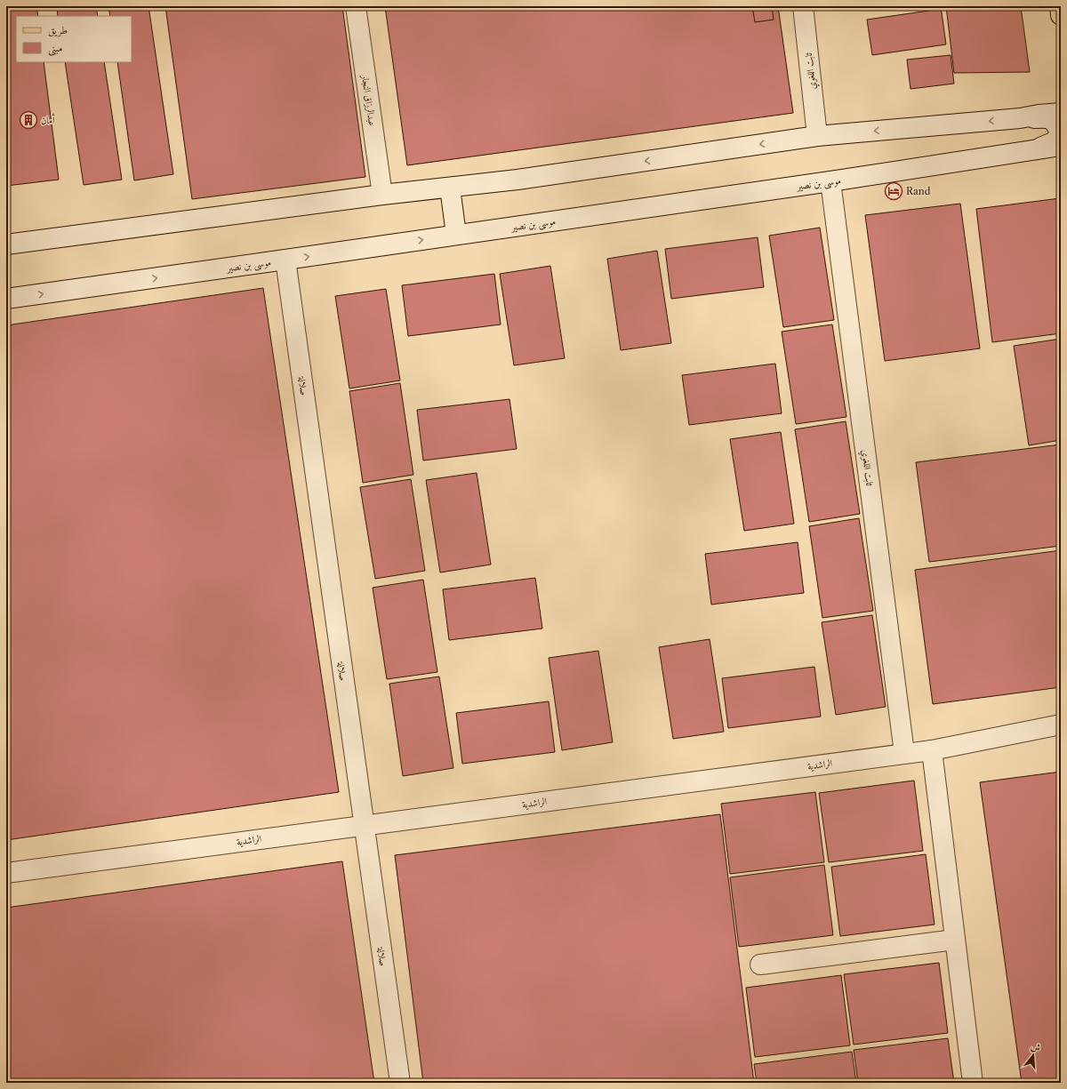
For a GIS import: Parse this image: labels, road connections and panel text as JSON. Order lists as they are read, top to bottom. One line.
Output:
{"streets":{"street":["ثابت اللغوي","عبدالرزاق النجار","موسى بن نصير","صلالة","الراشدية"]},"crossings":[["ثابت اللغوي","موسى بن نصير"],["ثابت اللغوي","الراشدية"],["موسى بن نصير","صلالة"],["صلالة","الراشدية"]],"places":{"building":["أمان"],"hotel":["Rand"]},"legend":["طريق","مبنى"],"north":"top"}
